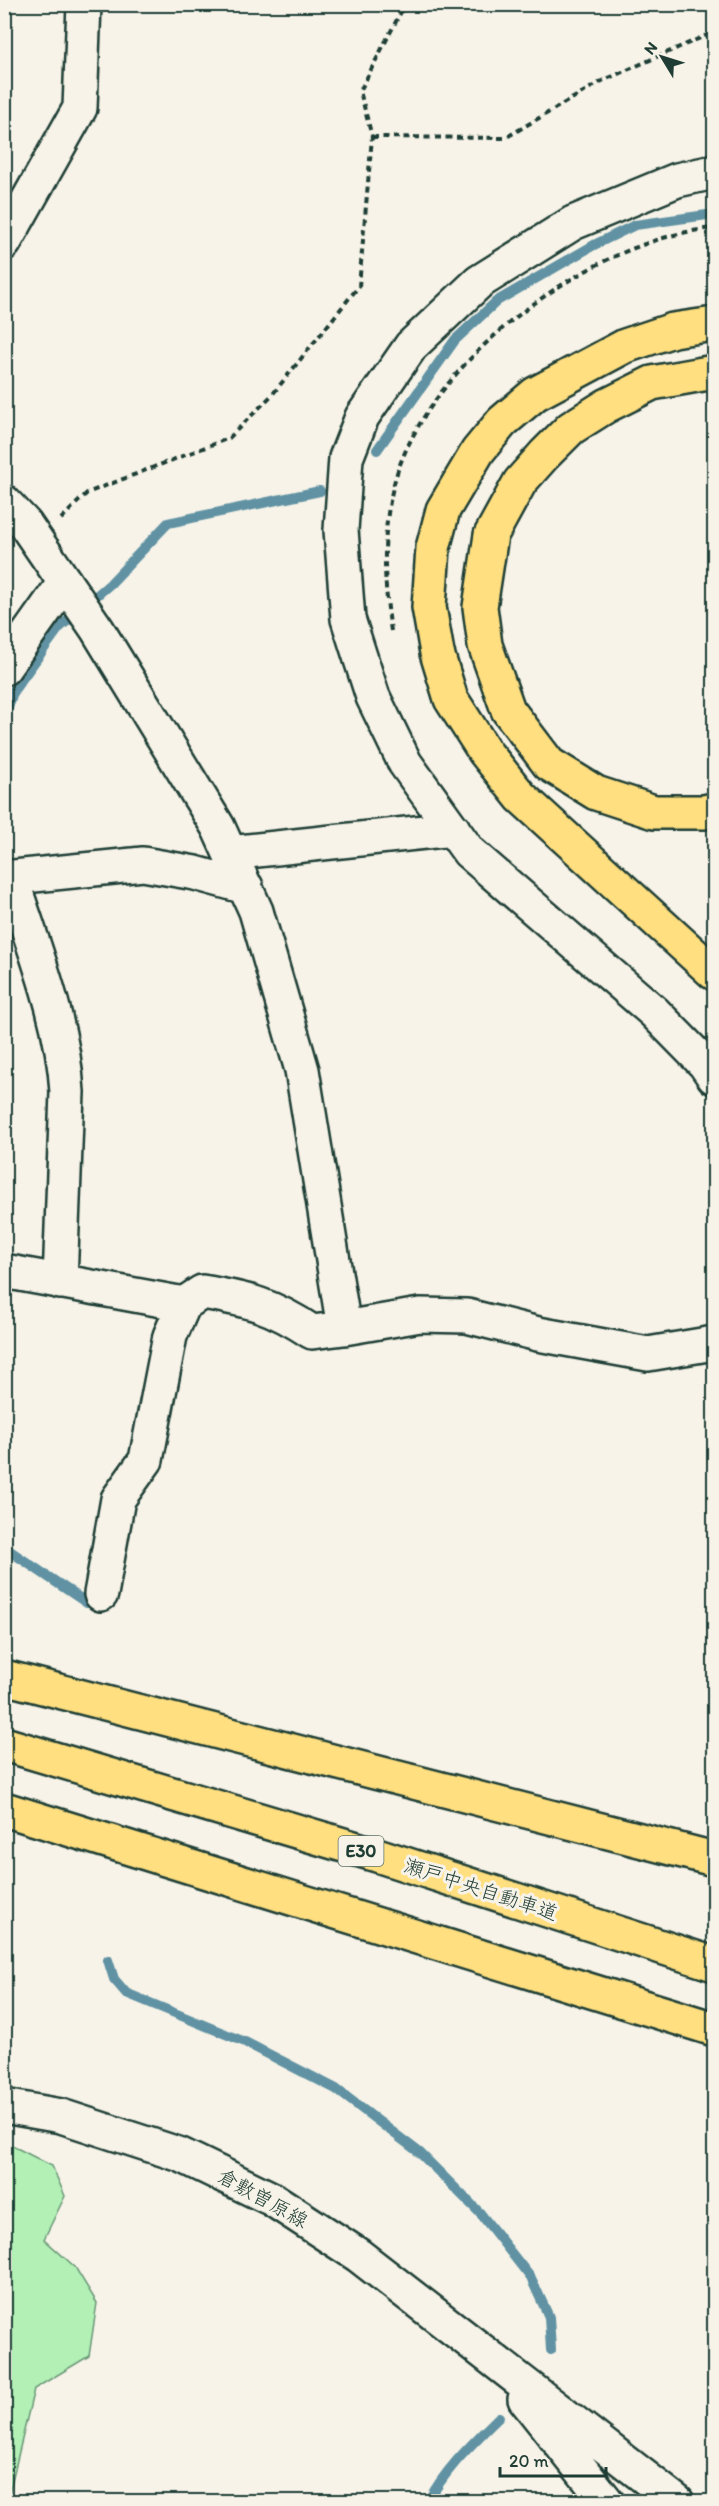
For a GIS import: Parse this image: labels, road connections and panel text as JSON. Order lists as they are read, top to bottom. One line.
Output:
{"streets":{"highway":["E30","瀬戸中央自動車道"],"street":["倉敷曽原線"]},"scale_bar":"20 m","north":"top left"}
